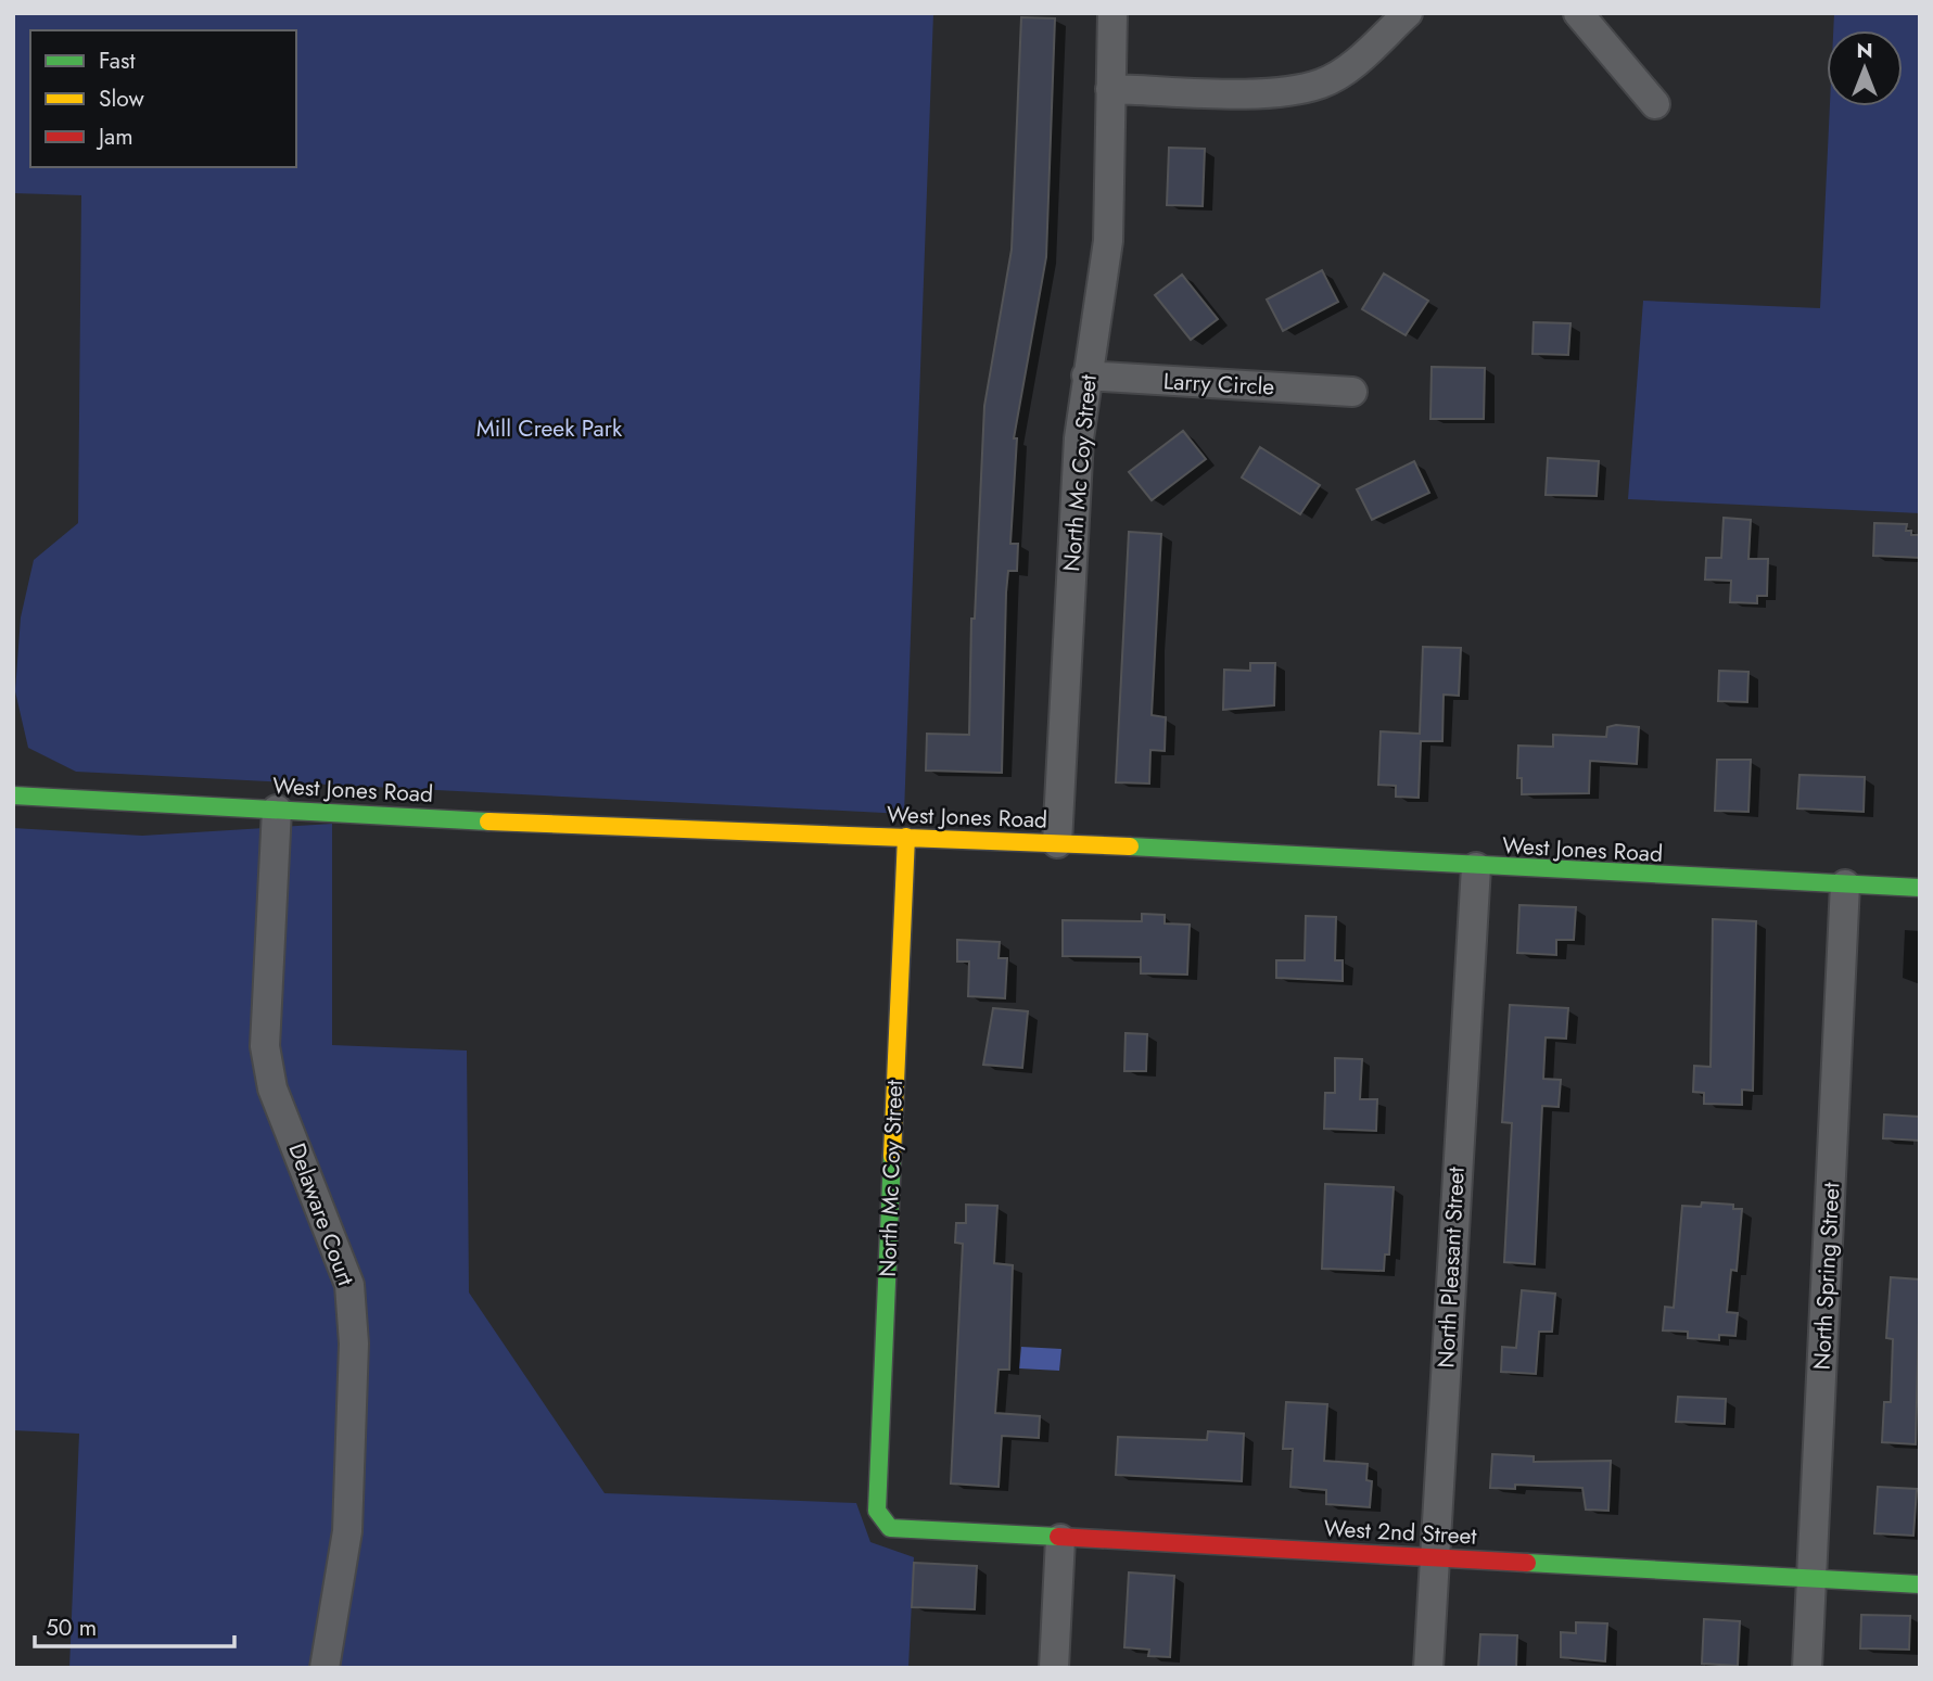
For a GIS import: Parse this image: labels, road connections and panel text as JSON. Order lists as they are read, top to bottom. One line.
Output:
{"streets":{"street":["Larry Circle","North Mc Coy Street","West Jones Road","Delaware Court","North Pleasant Street","North Spring Street","West 2nd Street"]},"crossings":[["Larry Circle","North Mc Coy Street"],["North Mc Coy Street","West Jones Road"],["North Mc Coy Street","West 2nd Street"],["West Jones Road","Delaware Court"],["West Jones Road","North Pleasant Street"],["West Jones Road","North Spring Street"],["North Pleasant Street","West 2nd Street"],["North Spring Street","West 2nd Street"]],"parks":["Mill Creek Park"],"legend":["Fast","Slow","Jam"],"scale_bar":"50 m","north":"top"}
